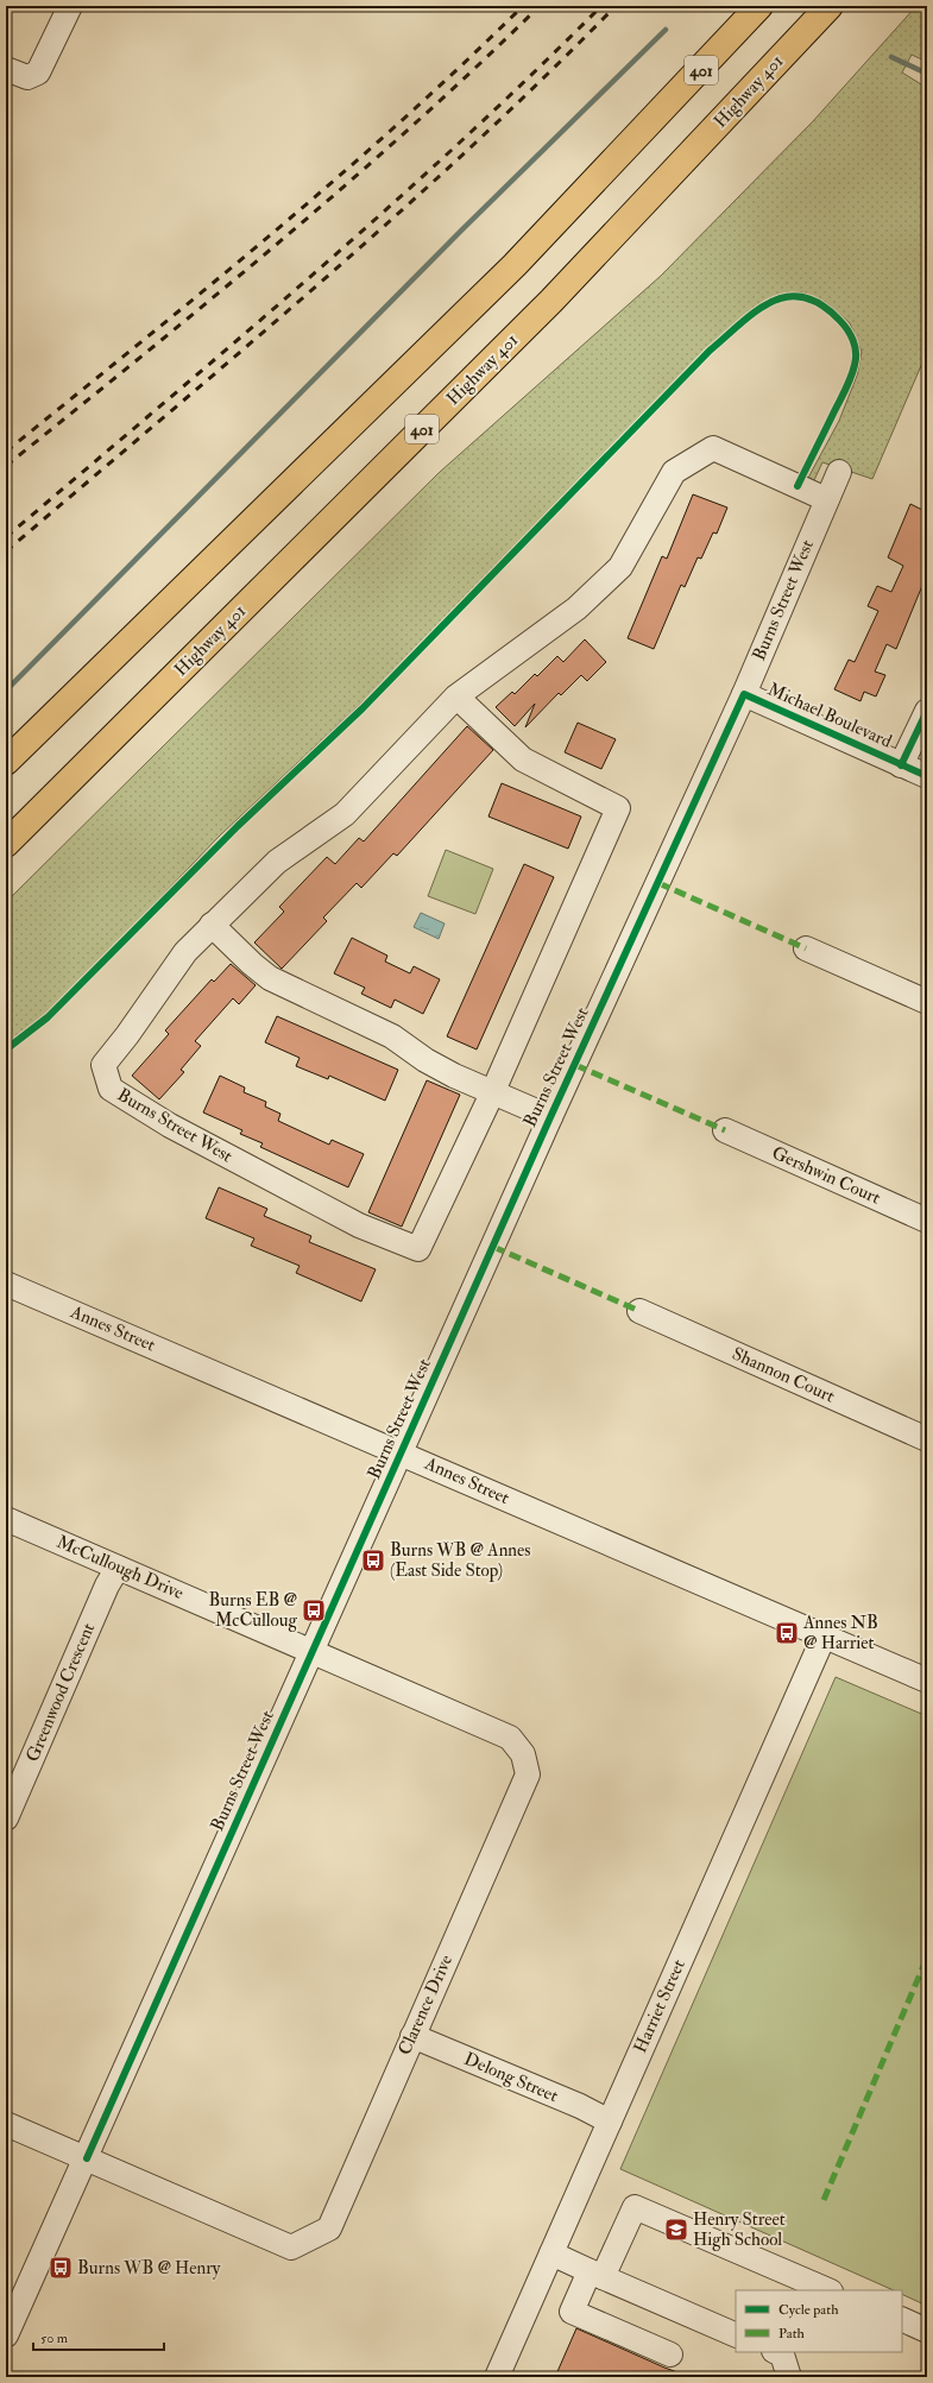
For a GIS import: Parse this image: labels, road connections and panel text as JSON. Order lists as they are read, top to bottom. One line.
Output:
{"streets":{"highway":["401","Highway 401"],"street":["Burns Street West","Michael Boulevard","Gershwin Court","Annes Street","Shannon Court","McCullough Drive","Greenwood Crescent","Clarence Drive","Harriet Street","Delong Street"]},"crossings":[["Burns Street West","Michael Boulevard"],["Burns Street West","Annes Street"],["Burns Street West","McCullough Drive"],["Burns Street West","Clarence Drive"],["Annes Street","Harriet Street"],["McCullough Drive","Greenwood Crescent"],["McCullough Drive","Clarence Drive"],["Clarence Drive","Delong Street"],["Harriet Street","Delong Street"]],"places":{"bus stop":["Burns WB @ Annes (East Side Stop)","Burns EB @ McCulloug","Annes NB @ Harriet","Burns WB @ Henry"],"school or university":["Henry Street High School"]},"legend":["Cycle path","Path"],"scale_bar":"50 m"}
